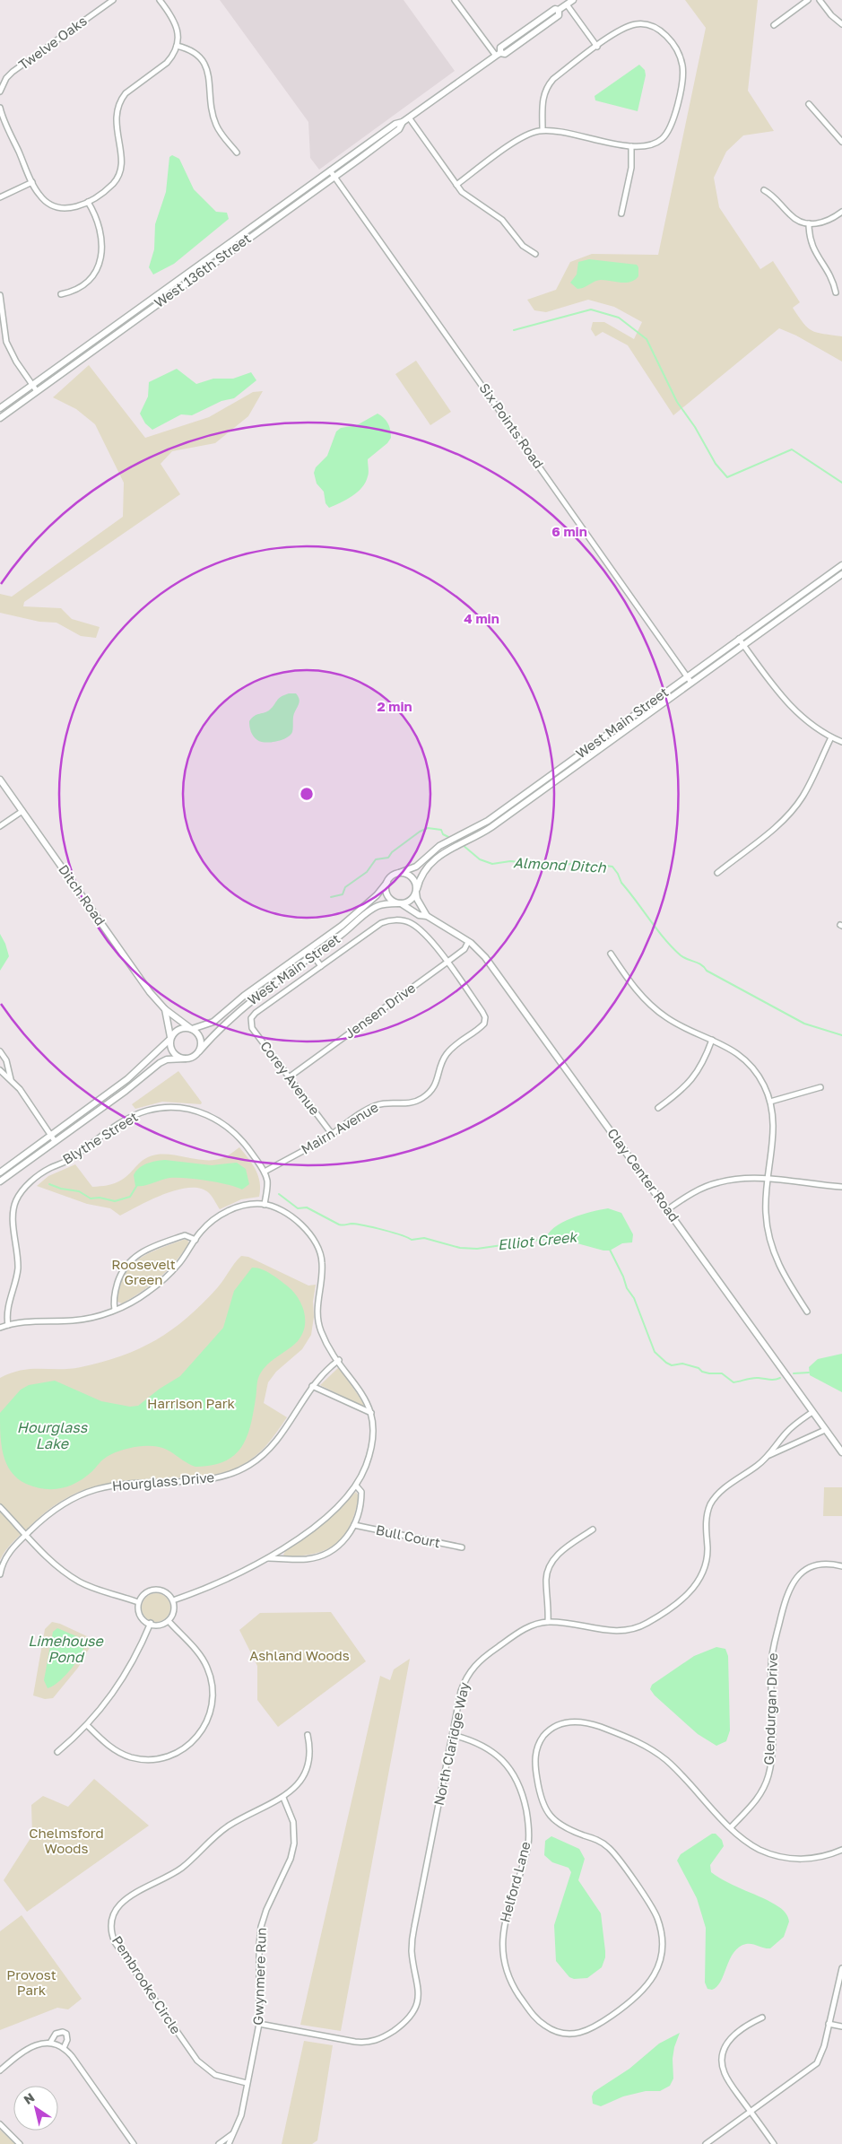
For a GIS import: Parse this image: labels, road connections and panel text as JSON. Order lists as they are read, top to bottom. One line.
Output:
{"streets":{"street":["Twelve Oaks","West 136th Street","Six Points Road","West Main Street","Ditch Road","Jensen Drive","Corey Avenue","Mairn Avenue","Blythe Street","Clay Center Road","Hourglass Drive","Bull Court","Glendurgan Drive","North Claridge Way","Helford Lane","Gwynmere Run","Pembrooke Circle"]},"crossings":[["West 136th Street","Six Points Road"],["Six Points Road","West Main Street"],["West Main Street","Ditch Road"],["West Main Street","Clay Center Road"],["Jensen Drive","Corey Avenue"],["Jensen Drive","Mairn Avenue"],["Jensen Drive","Clay Center Road"],["Corey Avenue","Mairn Avenue"],["Mairn Avenue","Blythe Street"],["Clay Center Road","North Claridge Way"],["Glendurgan Drive","Helford Lane"],["North Claridge Way","Helford Lane"],["North Claridge Way","Gwynmere Run"],["Gwynmere Run","Pembrooke Circle"]],"water":["Almond Ditch","Elliot Creek","Hourglass Lake","Limehouse Pond"],"parks":["Roosevelt Green","Harrison Park","Ashland Woods","Chelmsford Woods","Provost Park"],"north":"top left","rings":["6 min","4 min","2 min"]}
